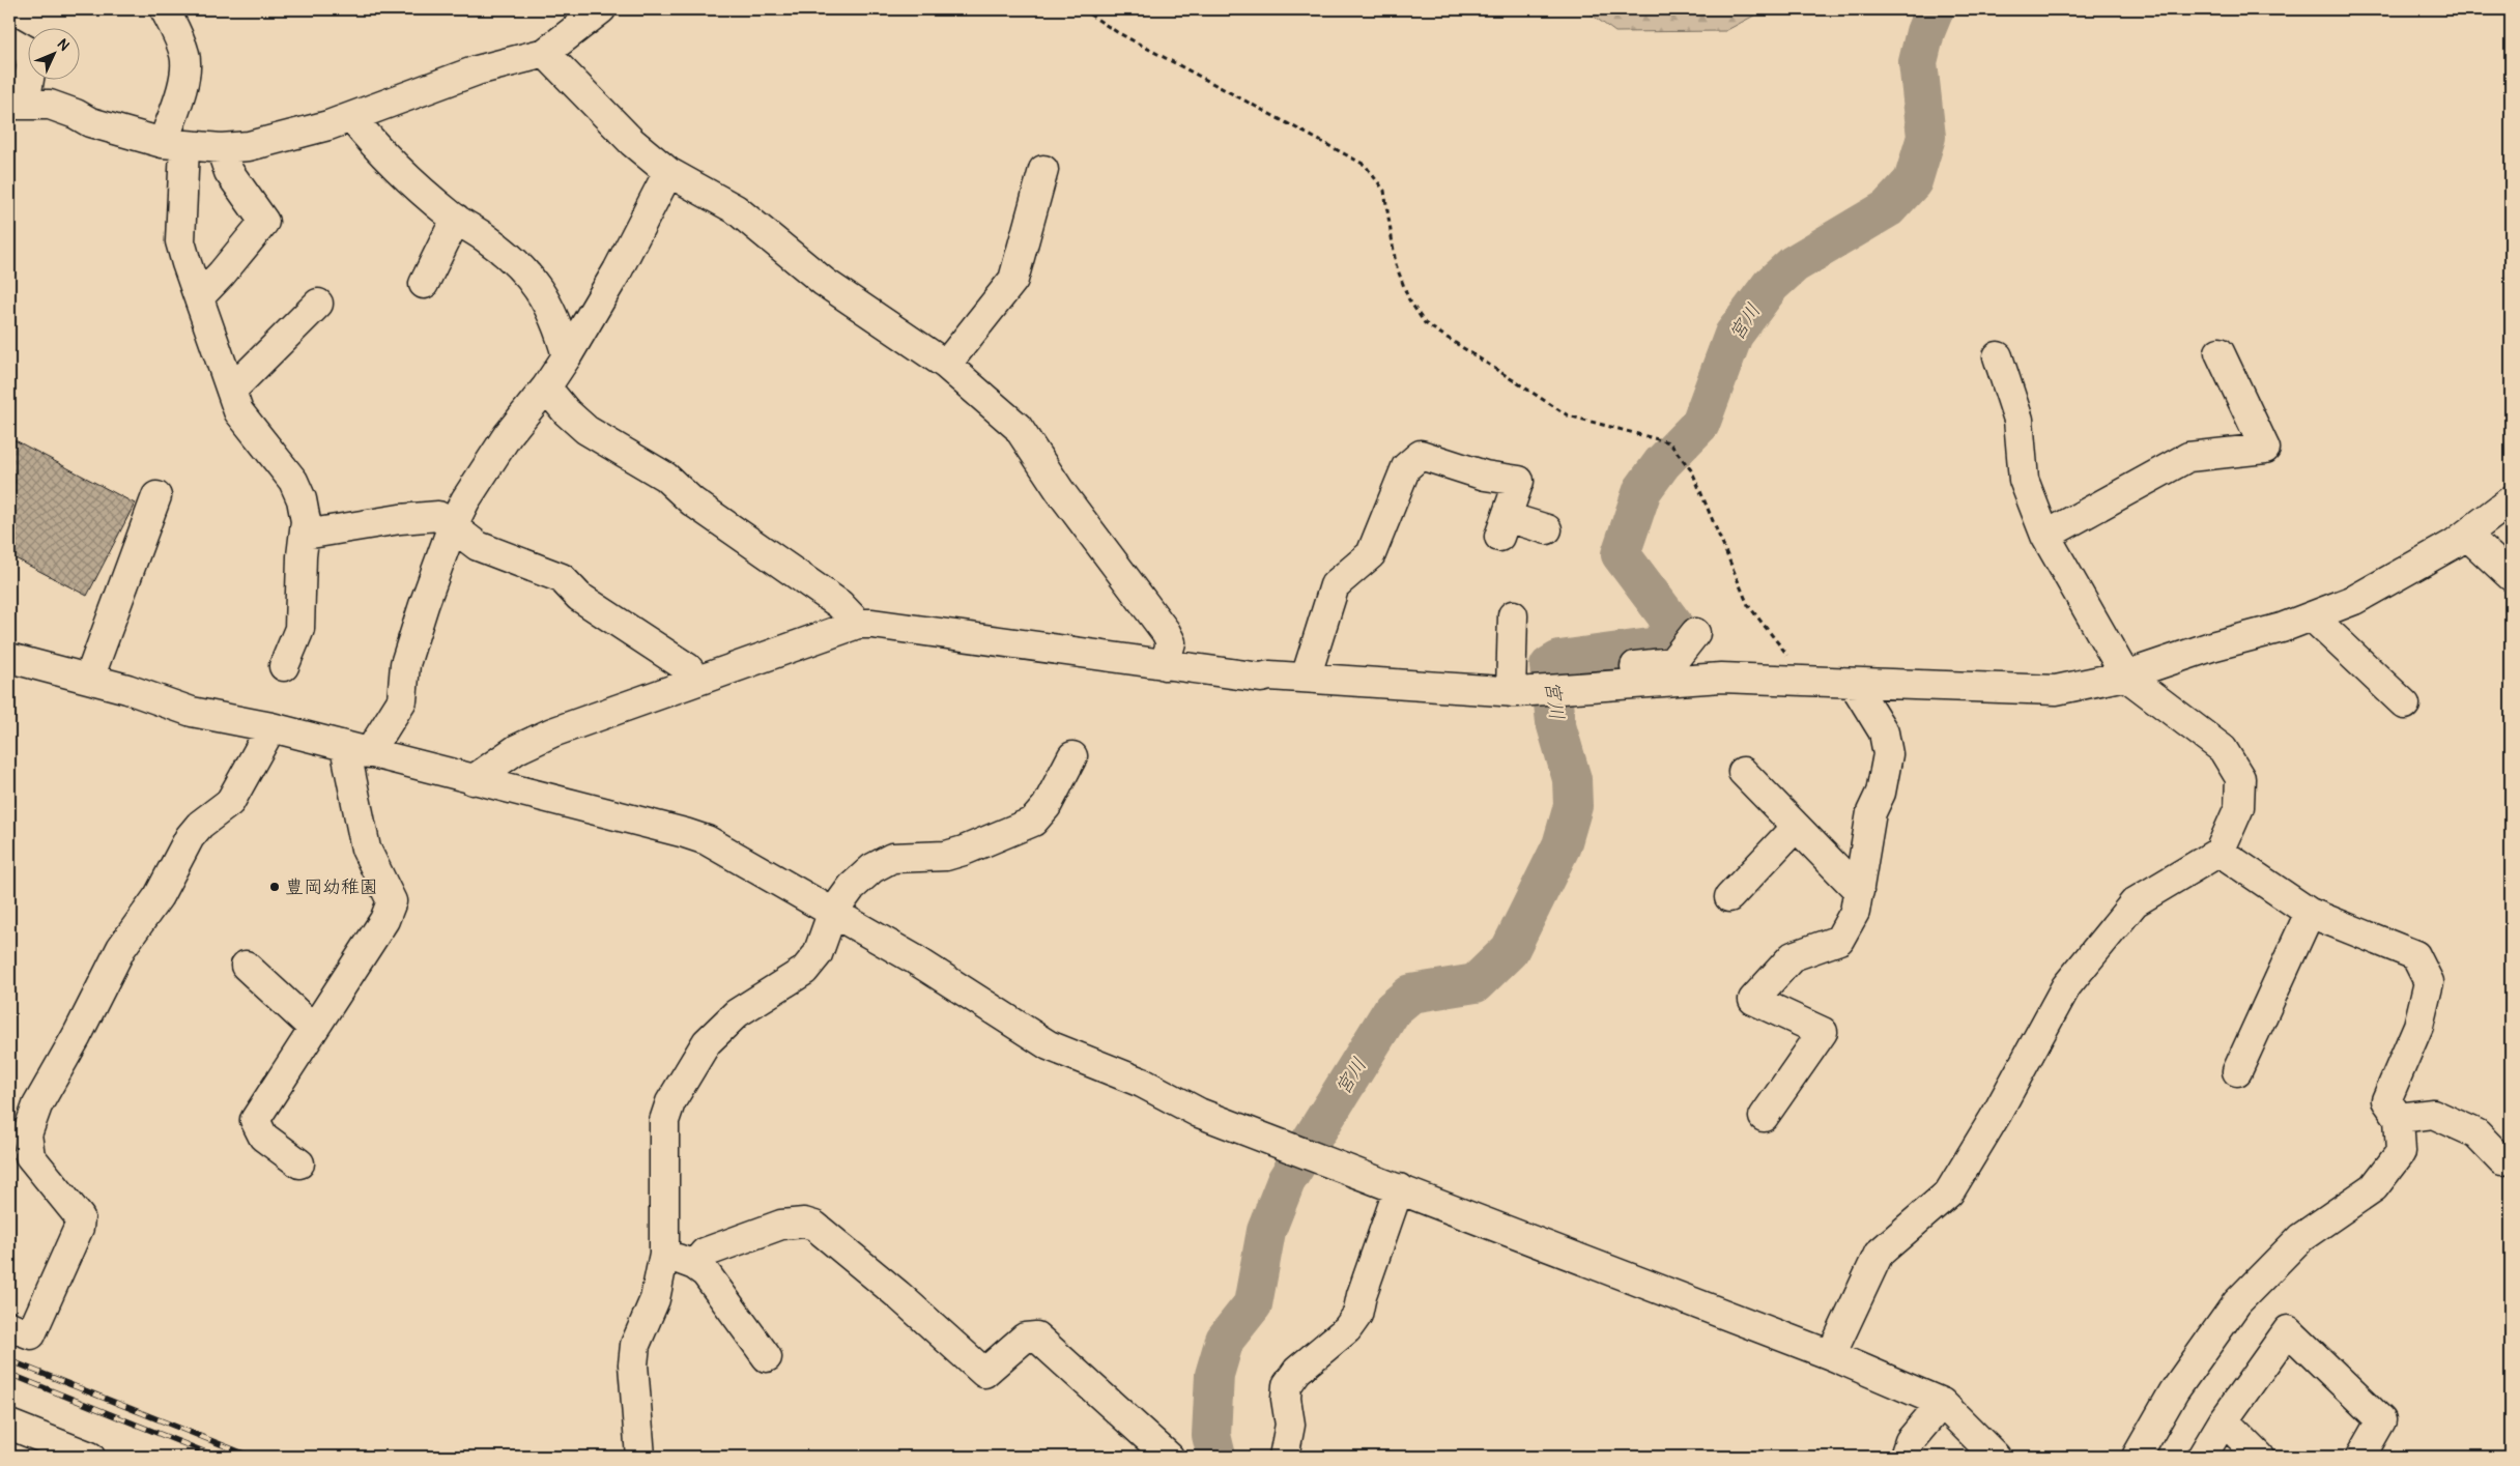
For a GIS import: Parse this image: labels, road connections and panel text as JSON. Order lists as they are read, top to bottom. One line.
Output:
{"water":["宮川"],"places":["豊岡幼稚園"],"north":"top right"}
